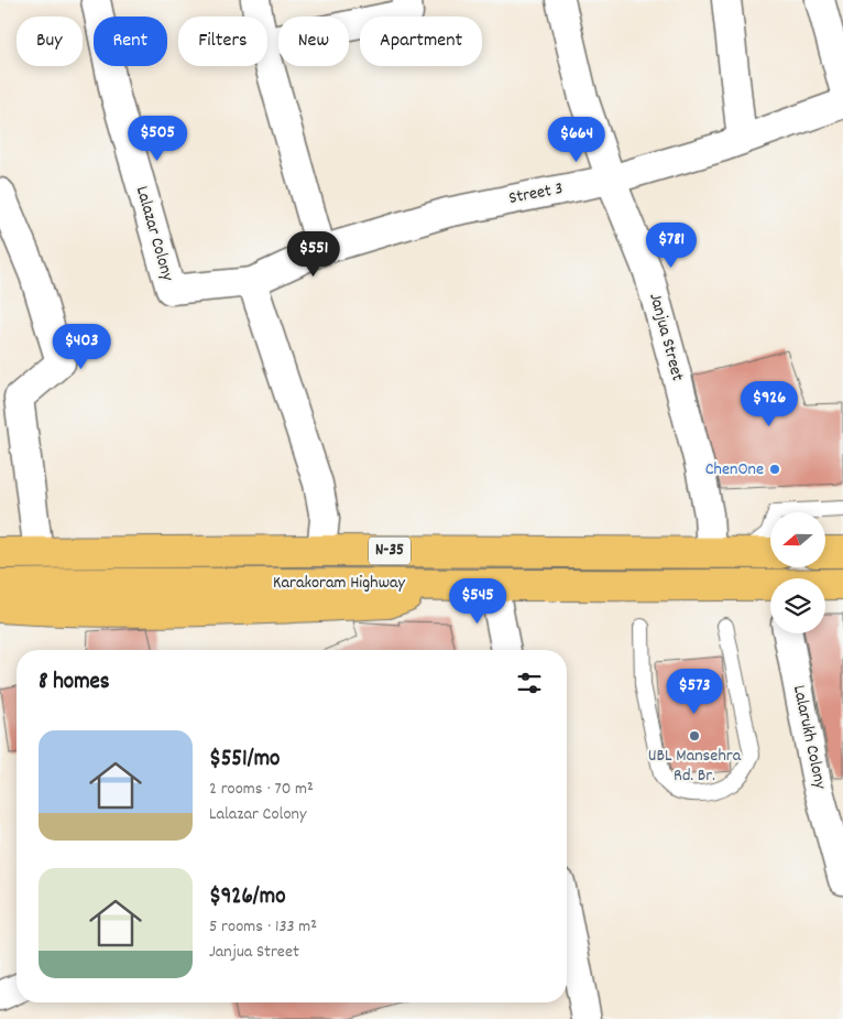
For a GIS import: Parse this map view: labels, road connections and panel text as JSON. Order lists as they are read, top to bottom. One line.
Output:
{"streets":{"highway":["N-35","Karakoram Highway"],"street":["Street 3","Lalazar Colony","Janjua Street","Lalarukh Colony"]},"crossings":[["Street 3","Lalazar Colony"],["Street 3","Janjua Street"],["Janjua Street","Karakoram Highway"]],"places":["ChenOne","UBL Mansehra Rd. Br."],"north":"left","page":{"chip":["Buy","Rent","Filters","New","Apartment"],"price":["$505","$664","$781","$551","$403","$926","$545","$573"],"heading":"8 homes","list":[{"name":"$551/mo","note":"2 rooms · 70 m² · Lalazar Colony"},{"name":"$926/mo","note":"5 rooms · 133 m² · Janjua Street"}]}}
